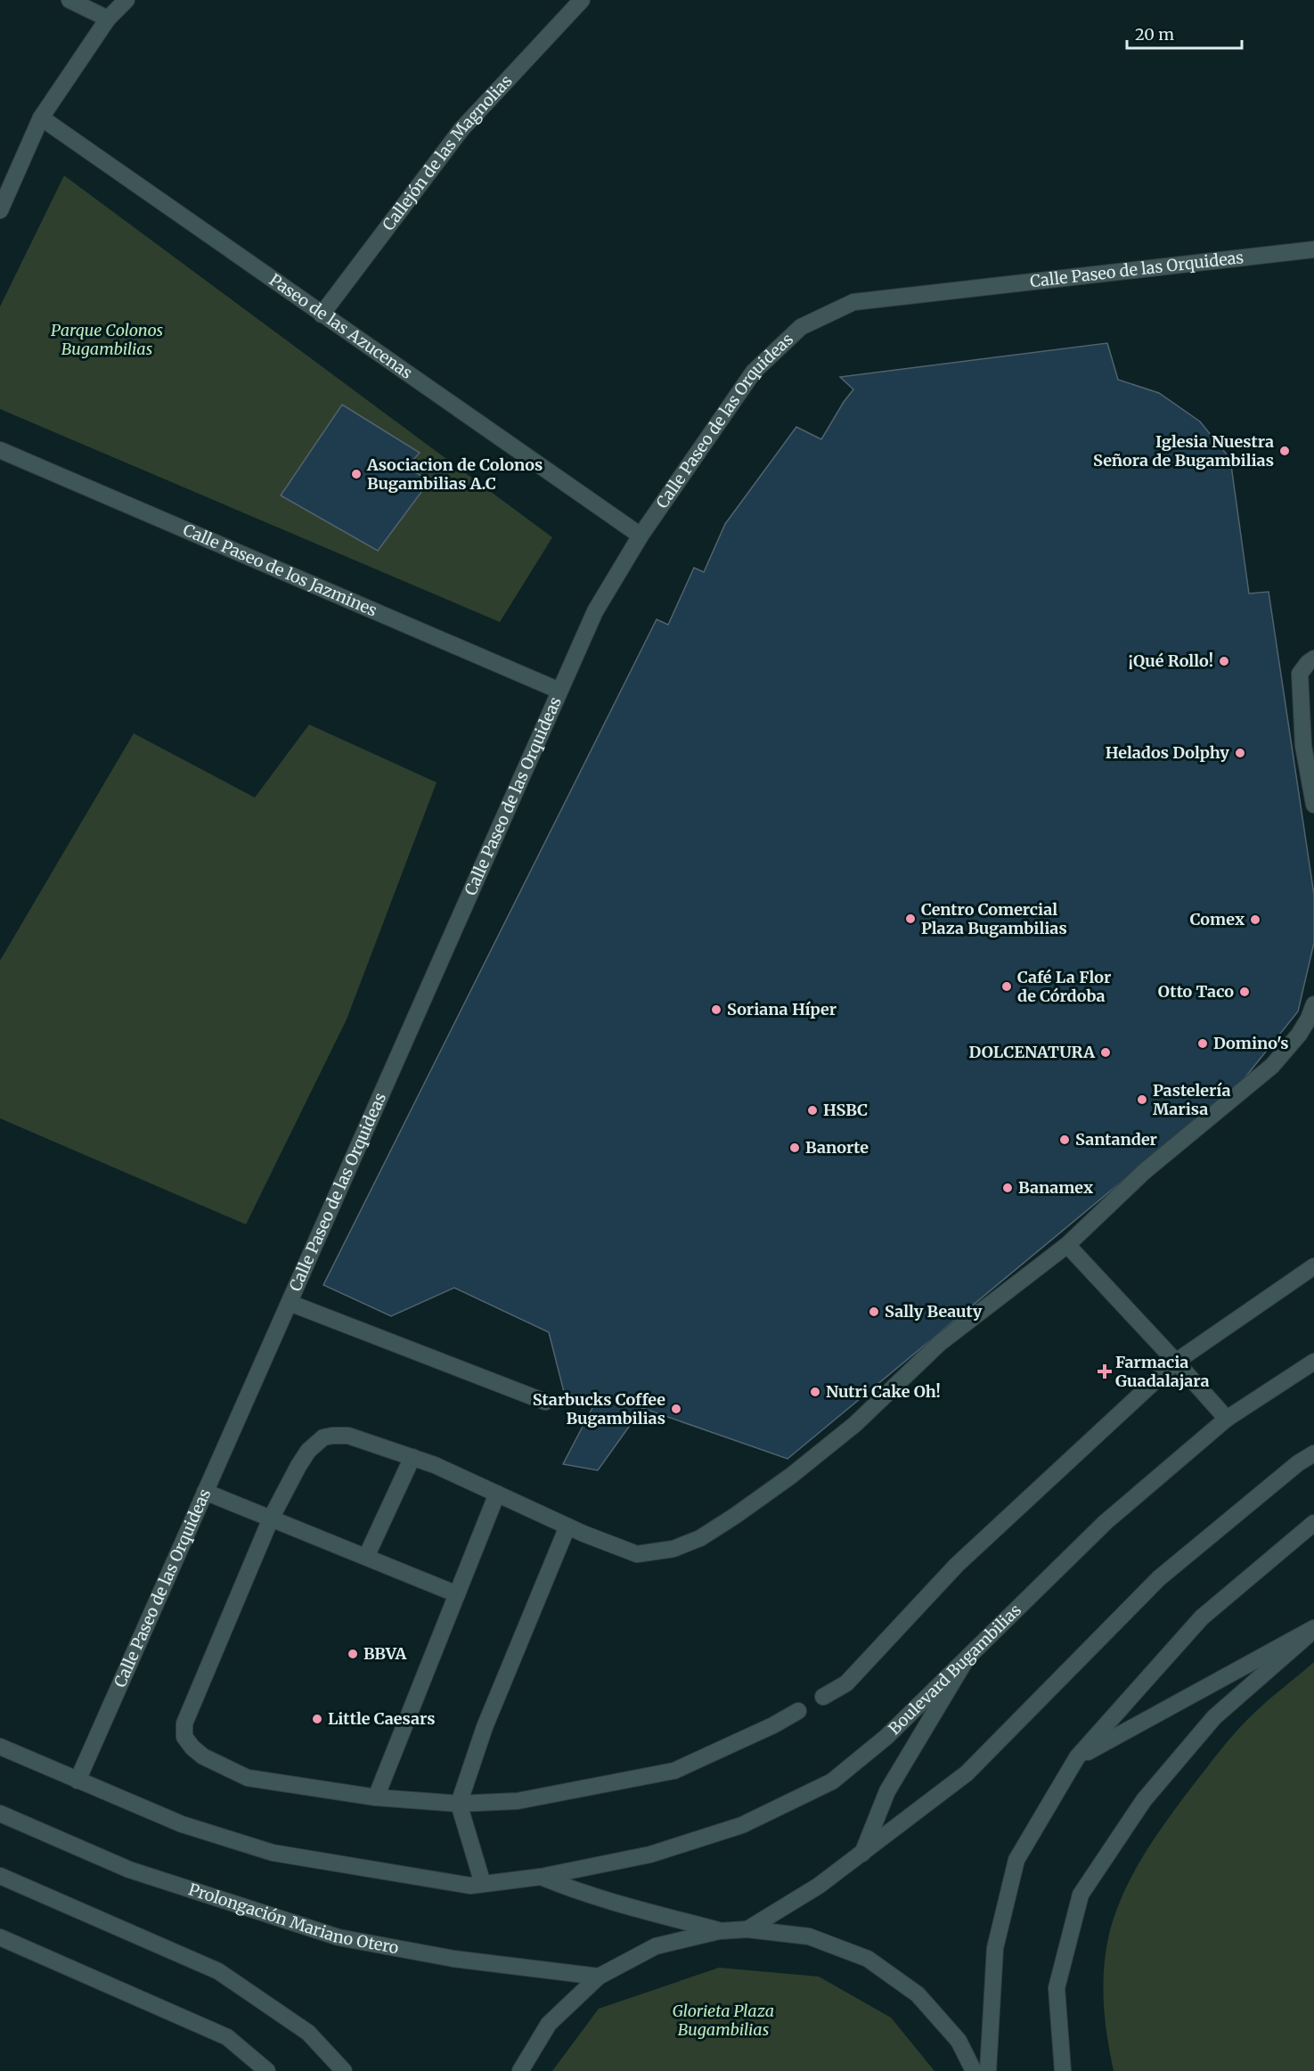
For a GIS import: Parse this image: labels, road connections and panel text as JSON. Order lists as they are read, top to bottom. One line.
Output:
{"streets":{"street":["Callejón de las Magnolias","Calle Paseo de las Orquideas","Paseo de las Azucenas","Calle Paseo de los Jazmines","Boulevard Bugambilias","Prolongación Mariano Otero"]},"crossings":[["Callejón de las Magnolias","Paseo de las Azucenas"],["Calle Paseo de las Orquideas","Paseo de las Azucenas"],["Calle Paseo de las Orquideas","Calle Paseo de los Jazmines"]],"parks":["Parque Colonos Bugambilias","Glorieta Plaza Bugambilias"],"places":{"other":["Iglesia Nuestra Señora de Bugambilias","Asociacion de Colonos Bugambilias A.C","¡Qué Rollo!","Helados Dolphy","Centro Comercial Plaza Bugambilias","Comex","Café La Flor de Córdoba","Otto Taco","Soriana Híper","Domino's","DOLCENATURA","Pastelería Marisa","HSBC","Santander","Banorte","Banamex","Sally Beauty","Nutri Cake Oh!","Starbucks Coffee Bugambilias","BBVA","Little Caesars"],"health":["Farmacia Guadalajara"]},"scale_bar":"20 m"}
